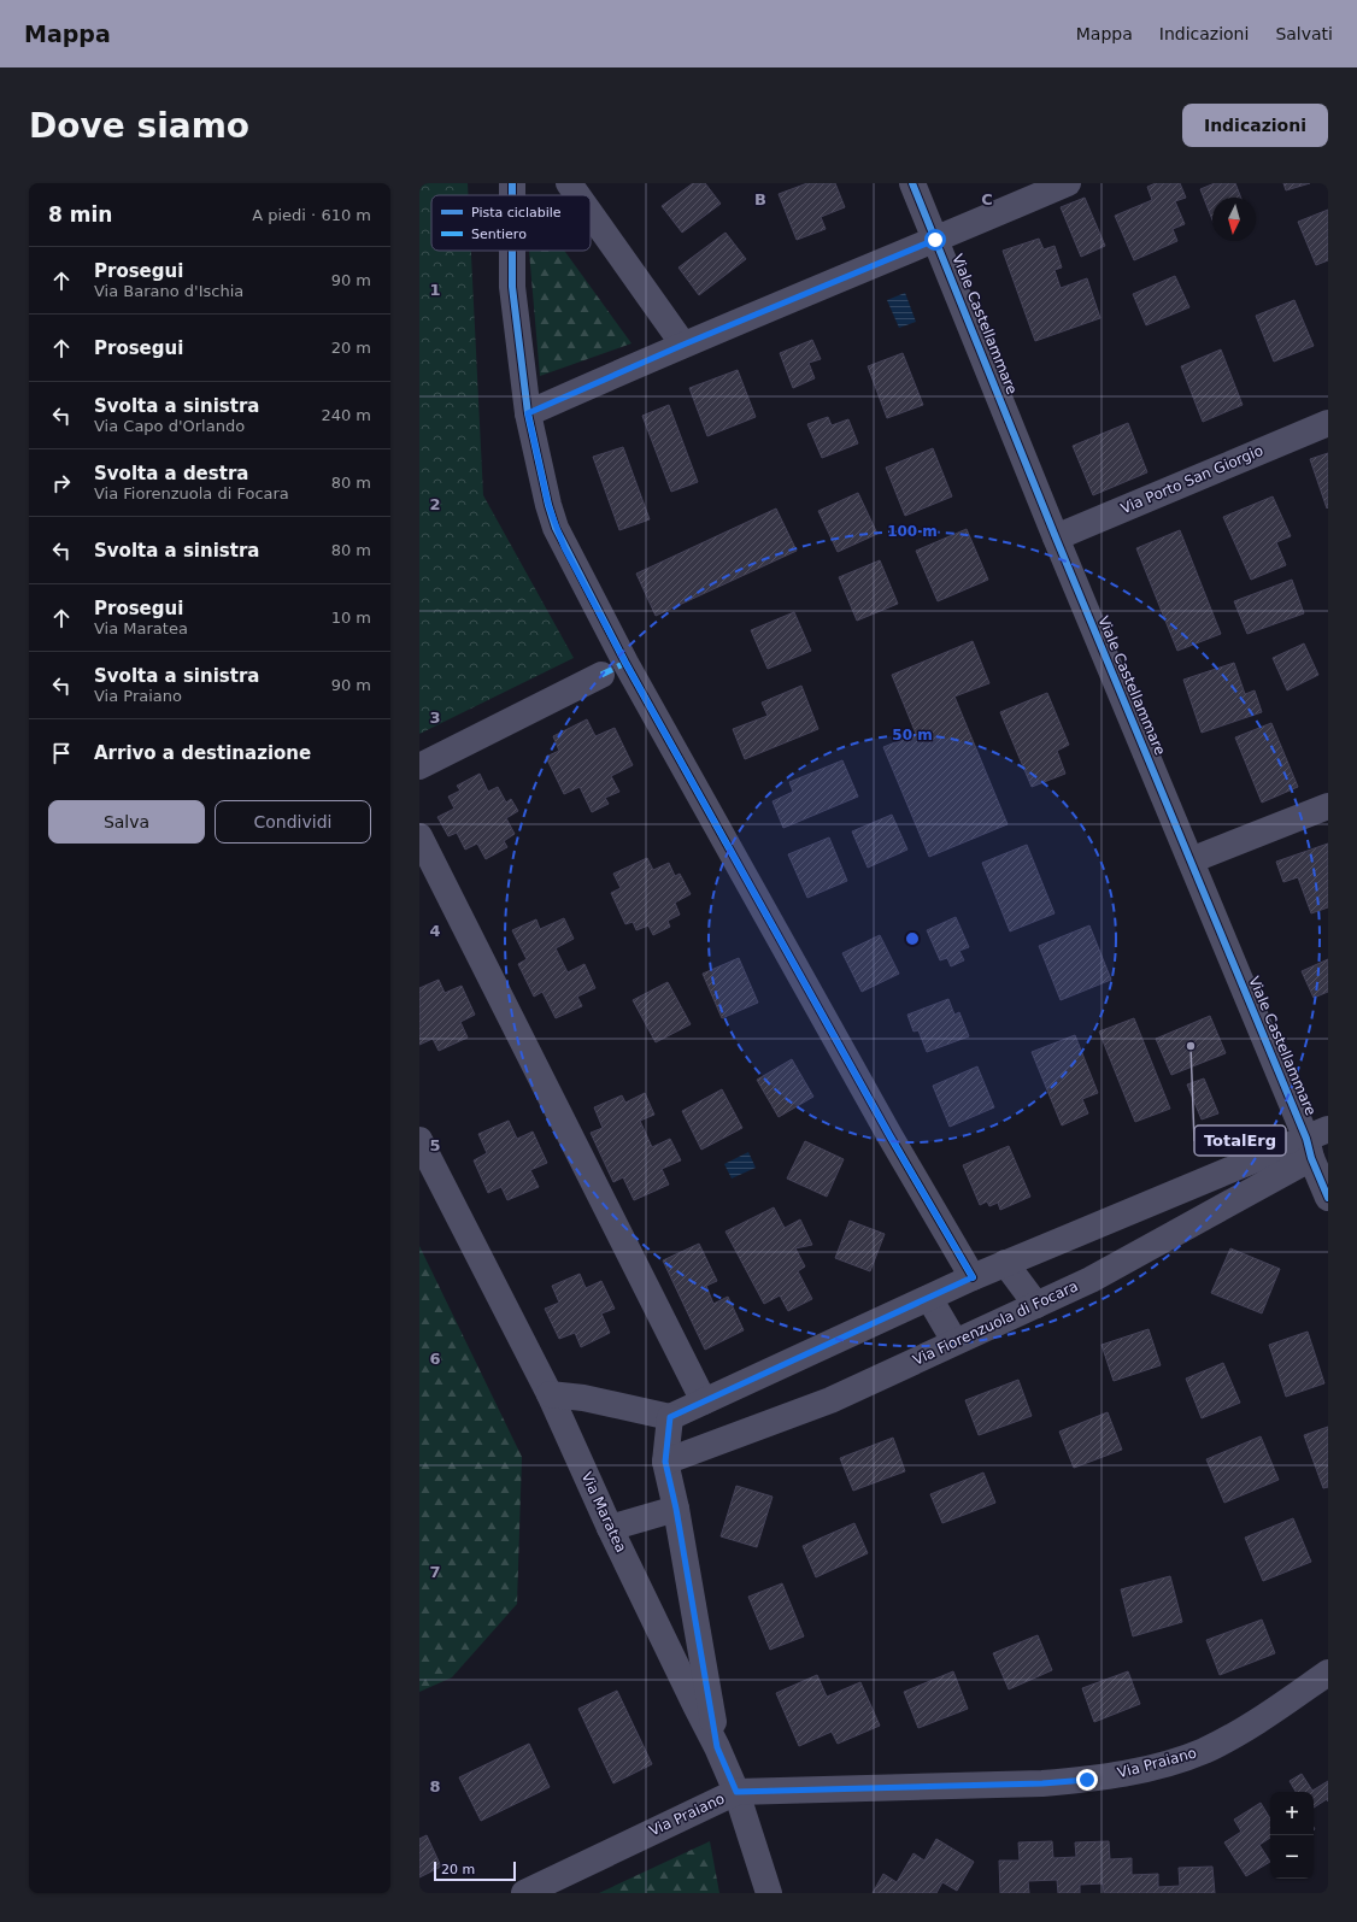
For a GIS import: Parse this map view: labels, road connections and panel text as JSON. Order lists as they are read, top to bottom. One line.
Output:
{"streets":{"street":["Viale Castellammare","Via Porto San Giorgio","Via Fiorenzuola di Focara","Via Maratea","Via Praiano"]},"crossings":[["Viale Castellammare","Via Porto San Giorgio"],["Viale Castellammare","Via Fiorenzuola di Focara"],["Via Maratea","Via Praiano"]],"places":["TotalErg"],"legend":["Pista ciclabile","Sentiero"],"scale_bar":"20 m","north":"bottom","page":{"header":"Mappa","nav":["Mappa","Indicazioni","Salvati"],"buttons":["Indicazioni",["Salva","Condividi"]],"title":"Dove siamo","heading":["8 min","A piedi · 610 m"],"list":[["Prosegui","Via Barano d'Ischia","90 m"],["Prosegui","20 m"],["Svolta a sinistra","Via Capo d'Orlando","240 m"],["Svolta a destra","Via Fiorenzuola di Focara","80 m"],["Svolta a sinistra","80 m"],["Prosegui","Via Maratea","10 m"],["Svolta a sinistra","Via Praiano","90 m"],"Arrivo a destinazione"],"map_buttons":["+","−"],"scale":"20 m"},"grid":{"columns":["B","C"],"rows":["1","2","3","4","5","6","7","8"]},"rings":["100 m","50 m"]}
